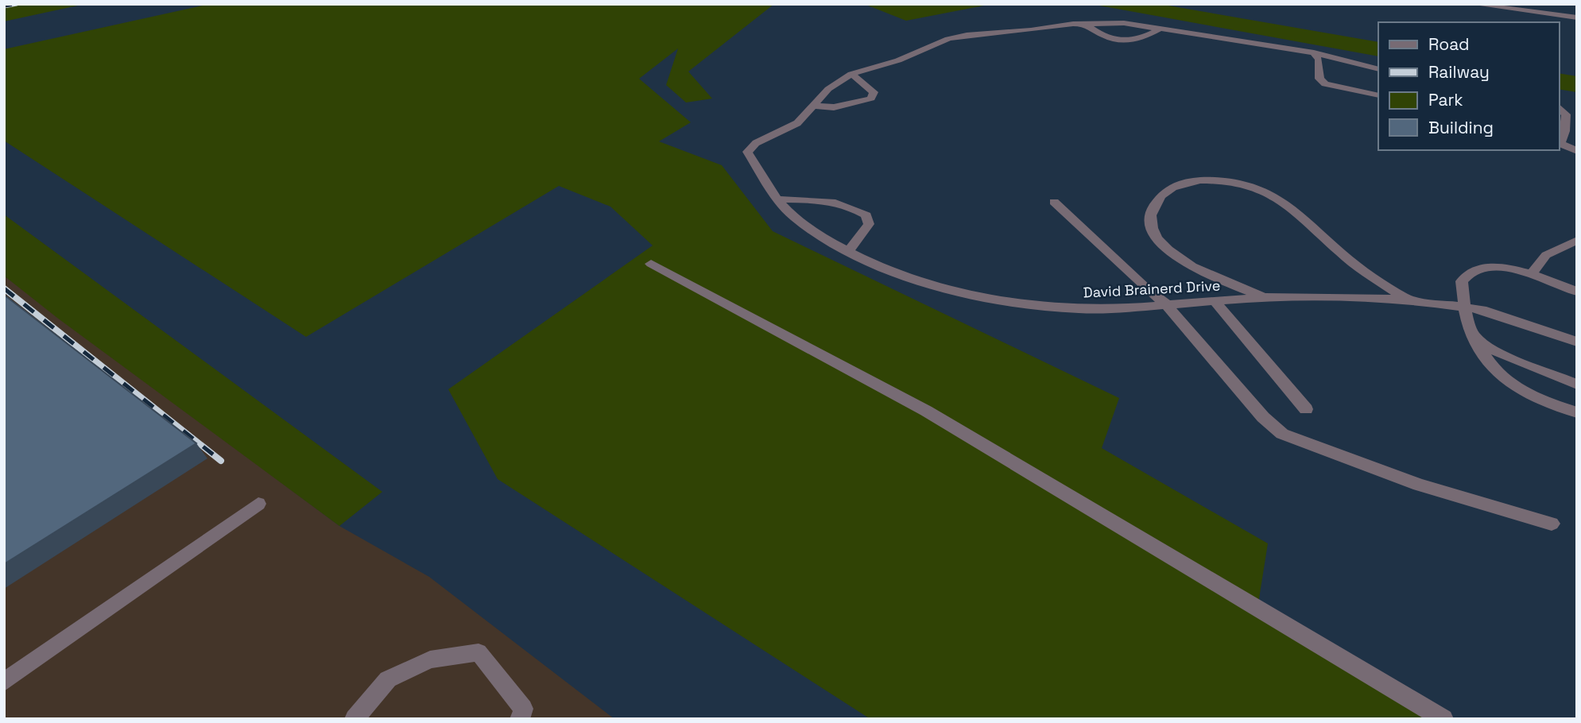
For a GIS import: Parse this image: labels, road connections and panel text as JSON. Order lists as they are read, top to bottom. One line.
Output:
{"streets":{"street":["David Brainerd Drive"]},"legend":["Road","Railway","Park","Building"]}
